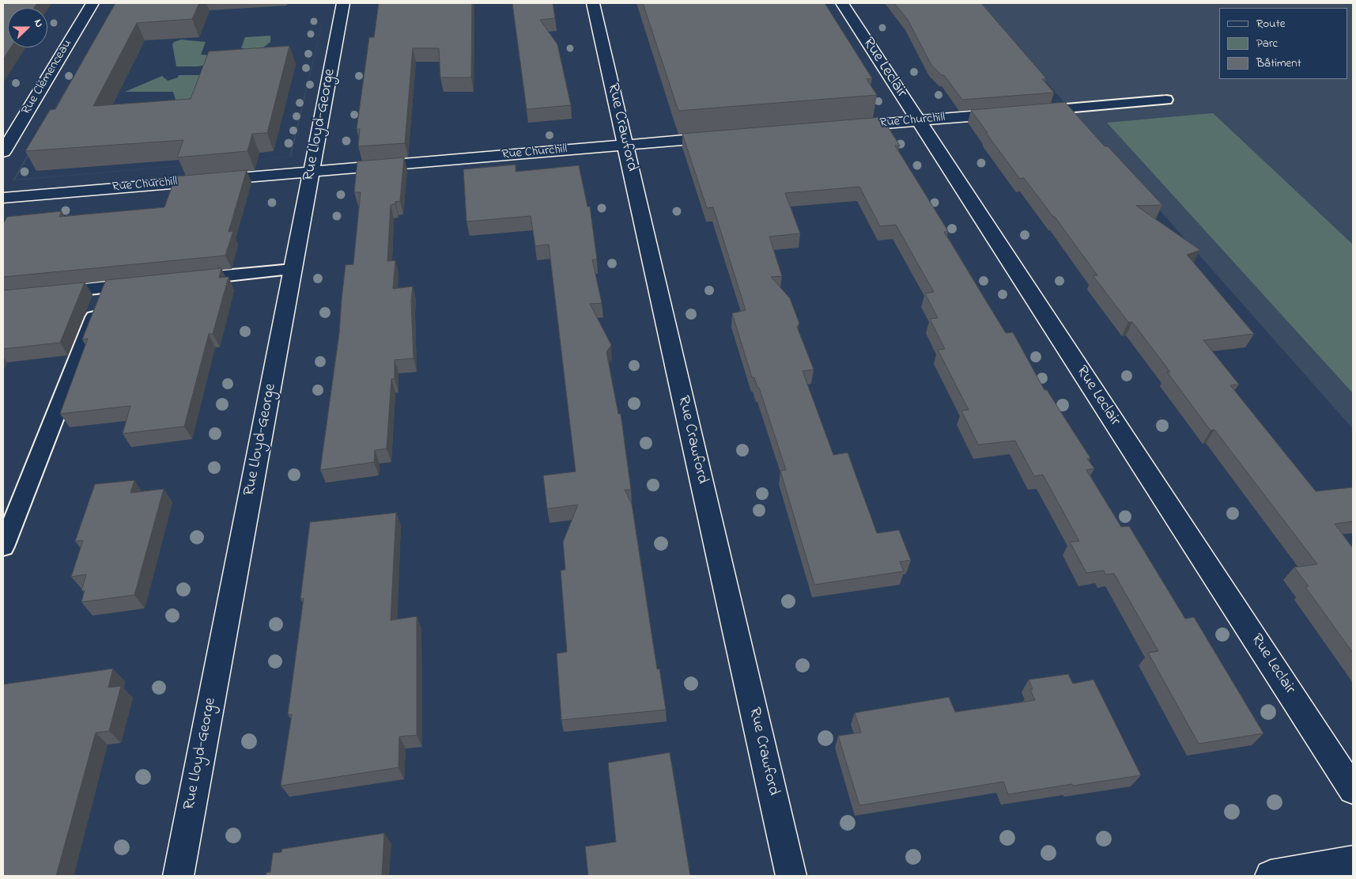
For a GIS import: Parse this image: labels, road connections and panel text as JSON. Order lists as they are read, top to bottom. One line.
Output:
{"streets":{"street":["Rue Leclair","Rue Clémenceau","Rue Churchill","Rue Lloyd-George","Rue Crawford"]},"crossings":[["Rue Leclair","Rue Churchill"],["Rue Churchill","Rue Lloyd-George"],["Rue Churchill","Rue Crawford"]],"legend":["Route","Parc","Bâtiment"],"north":"right"}
